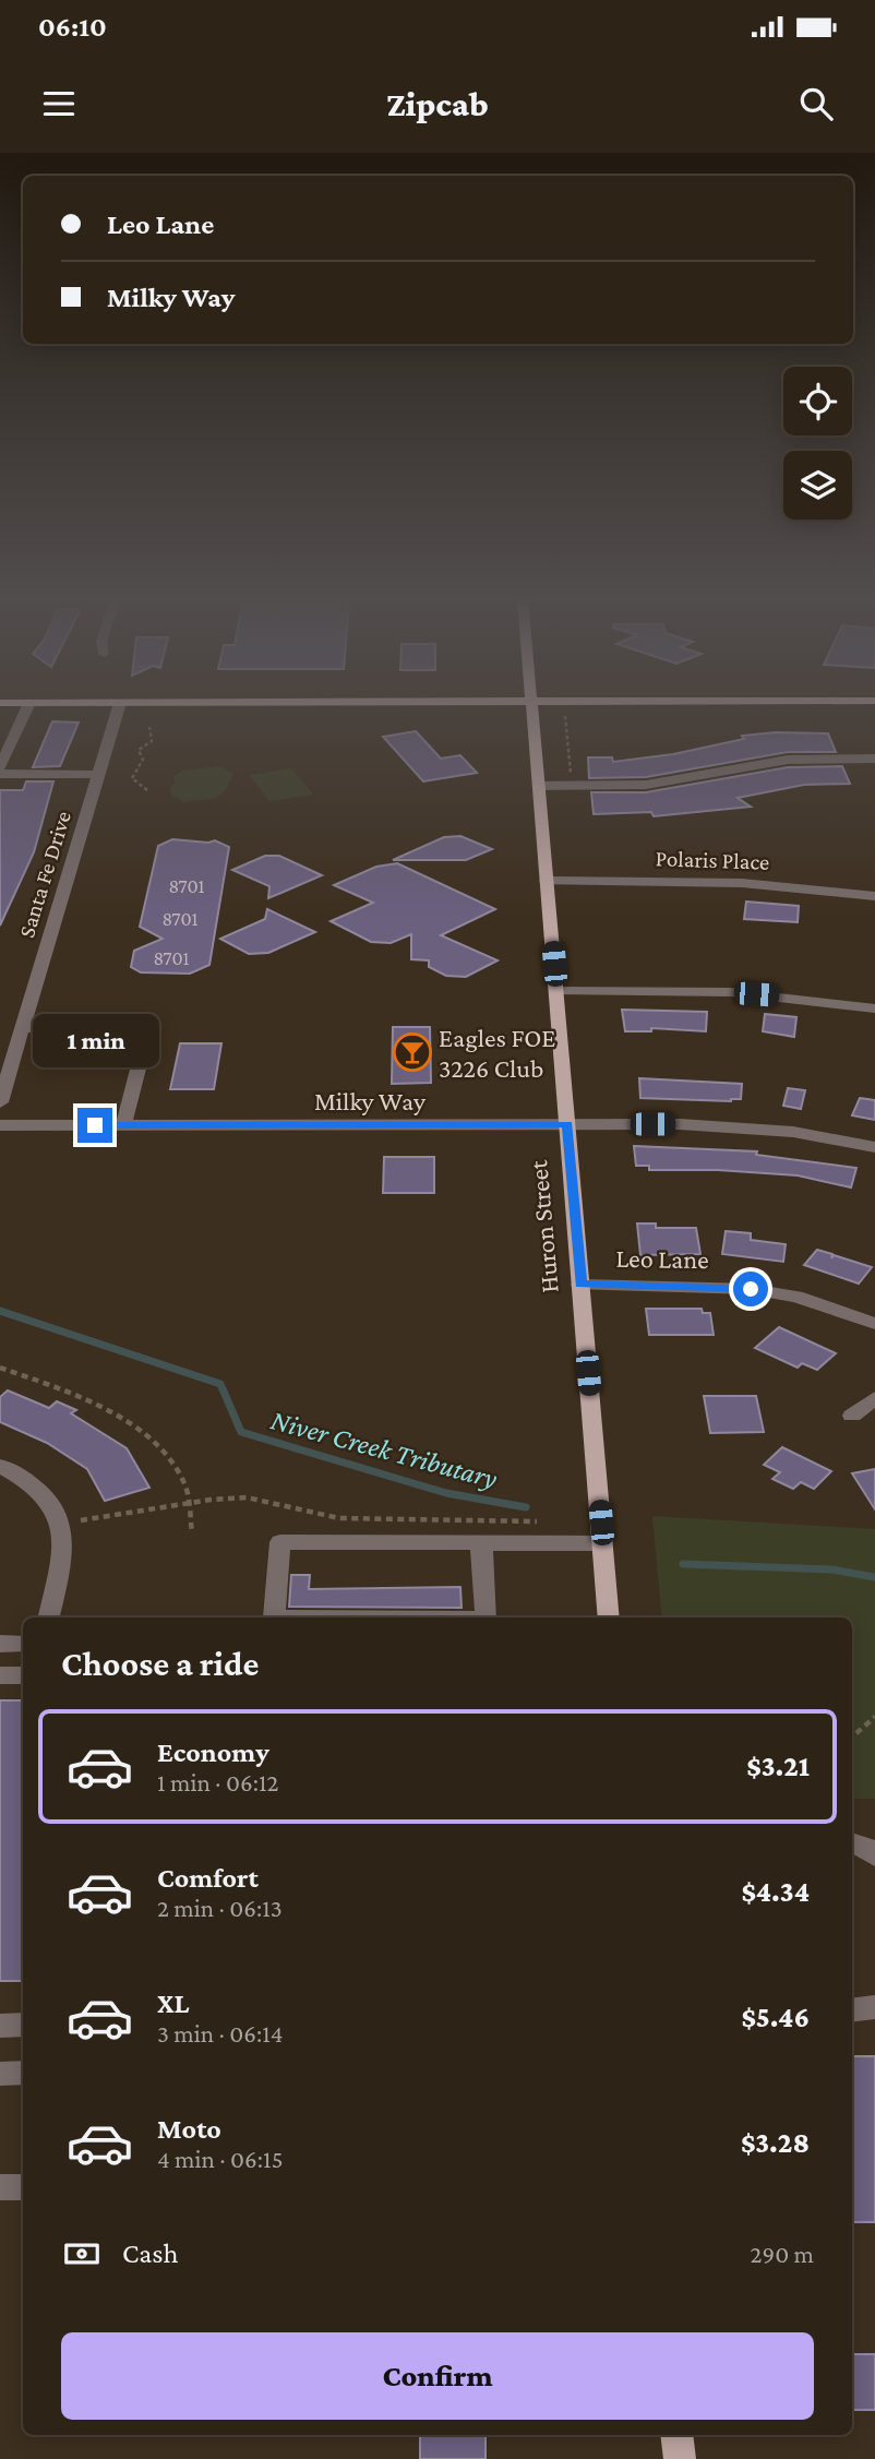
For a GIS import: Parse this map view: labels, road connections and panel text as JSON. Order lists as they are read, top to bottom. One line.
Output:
{"streets":{"main road":["Huron Street"],"street":["Polaris Place","Santa Fe Drive","Milky Way","Leo Lane"]},"crossings":[["Polaris Place","Huron Street"],["Milky Way","Huron Street"],["Huron Street","Leo Lane"]],"water":["Niver Creek Tributary"],"places":{"bar":["Eagles FOE 3226 Club"]},"house_numbers":["8701","8701","8701"],"page":{"status":"06:10","header":"Zipcab","banner":["Leo Lane","Milky Way"],"bubble":"1 min","heading":"Choose a ride","list":[{"name":"Economy","note":"1 min · 06:12","value":"$3.21"},{"name":"Comfort","note":"2 min · 06:13","value":"$4.34"},{"name":"XL","note":"3 min · 06:14","value":"$5.46"},{"name":"Moto","note":"4 min · 06:15","value":"$3.28"}],"pay":["Cash","290 m"],"buttons":"Confirm"}}
